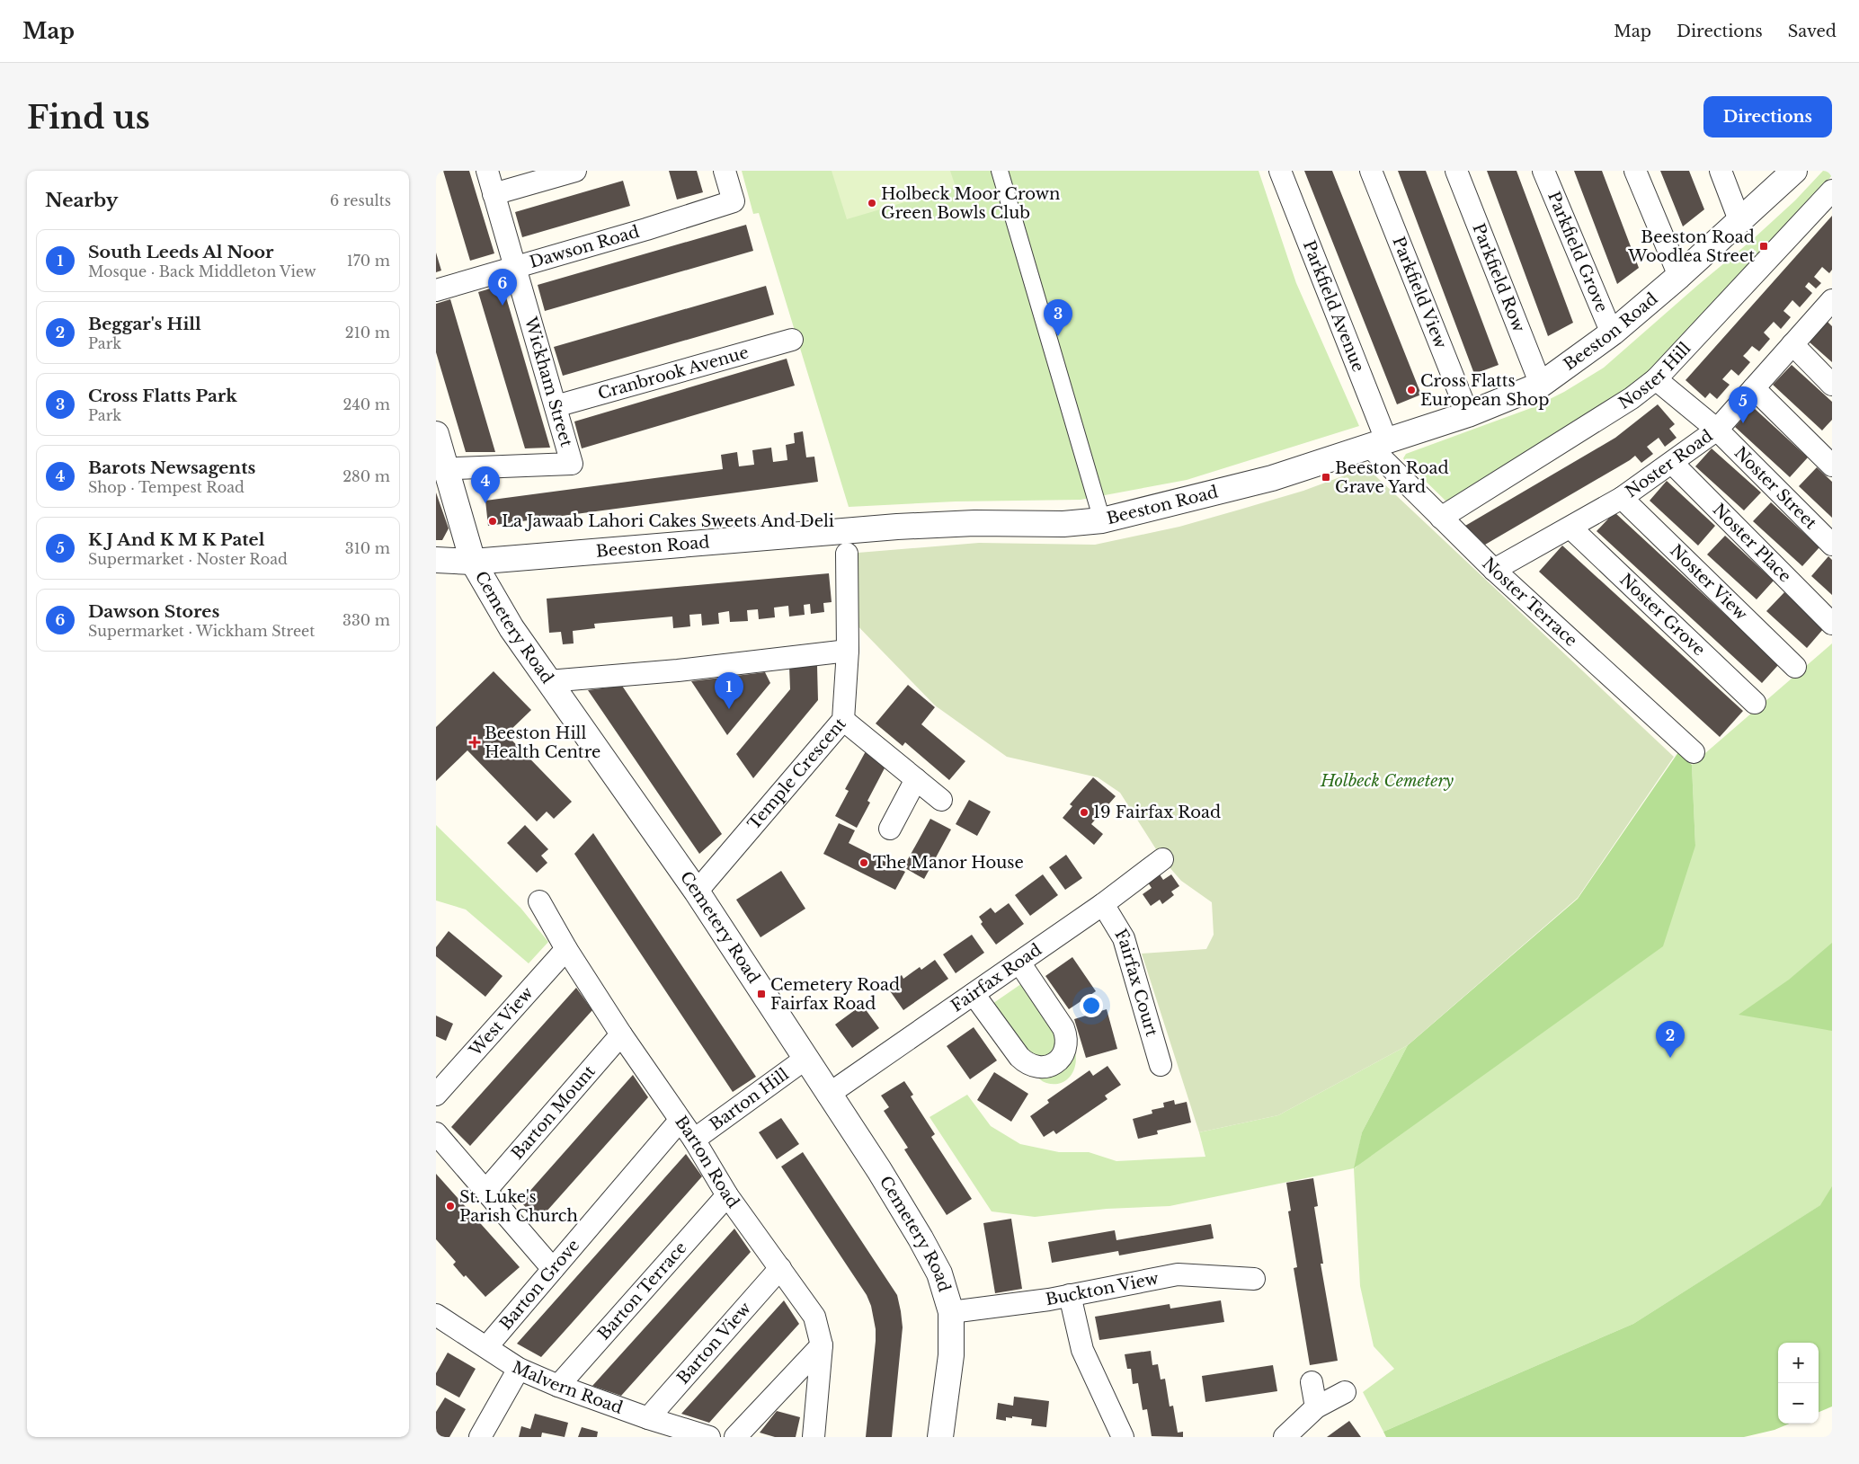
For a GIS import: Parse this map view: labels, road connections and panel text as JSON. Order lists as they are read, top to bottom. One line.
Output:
{"streets":{"street":["Dawson Road","Parkfield Grove","Parkfield Row","Parkfield View","Parkfield Avenue","Beeston Road","Cranbrook Avenue","Noster Hill","Wickham Street","Noster Road","Noster Street","Noster Place","Noster View","Noster Terrace","Noster Grove","Cemetery Road","Temple Crescent","Fairfax Road","Fairfax Court","West View","Barton Hill","Barton Mount","Barton Road","Barton Grove","Buckton View","Barton Terrace","Barton View","Malvern Road"]},"crossings":[["Dawson Road","Wickham Street"],["Parkfield Grove","Beeston Road"],["Parkfield Row","Beeston Road"],["Parkfield View","Beeston Road"],["Parkfield Avenue","Beeston Road"],["Parkfield Avenue","Noster Terrace"],["Beeston Road","Noster Terrace"],["Beeston Road","Cemetery Road"],["Cranbrook Avenue","Wickham Street"],["Noster Hill","Noster Street"],["Noster Hill","Noster Terrace"],["Wickham Street","Cemetery Road"],["Noster Road","Noster Street"],["Noster Road","Noster Place"],["Noster Road","Noster View"],["Noster Road","Noster Terrace"],["Noster Road","Noster Grove"],["Cemetery Road","Temple Crescent"],["Cemetery Road","Fairfax Road"],["Cemetery Road","Barton Hill"],["Cemetery Road","Buckton View"],["Fairfax Road","Fairfax Court"],["West View","Barton Road"],["Barton Hill","Barton Road"],["Barton Mount","Barton Road"],["Barton Road","Barton Grove"],["Barton Road","Barton Terrace"],["Barton Road","Barton View"],["Barton Grove","Malvern Road"],["Barton Terrace","Malvern Road"],["Barton View","Malvern Road"]],"parks":["Holbeck Cemetery"],"places":{"other":["Holbeck Moor Crown Green Bowls Club","Cross Flatts European Shop","La Jawaab Lahori Cakes Sweets And Deli","19 Fairfax Road","The Manor House","St. Luke's Parish Church"],"transit":["Beeston Road Woodlea Street","Beeston Road Grave Yard","Cemetery Road Fairfax Road"],"health":["Beeston Hill Health Centre"]},"page":{"header":"Map","nav":["Map","Directions","Saved"],"buttons":"Directions","title":"Find us","heading":["Nearby","6 results"],"list":[{"mark":"1","name":"South Leeds Al Noor","note":"Mosque · Back Middleton View","value":"170 m"},{"mark":"2","name":"Beggar's Hill","note":"Park","value":"210 m"},{"mark":"3","name":"Cross Flatts Park","note":"Park","value":"240 m"},{"mark":"4","name":"Barots Newsagents","note":"Shop · Tempest Road","value":"280 m"},{"mark":"5","name":"K J And K M K Patel","note":"Supermarket · Noster Road","value":"310 m"},{"mark":"6","name":"Dawson Stores","note":"Supermarket · Wickham Street","value":"330 m"}],"pins":["6","3","5","4","1","2"],"map_buttons":["+","−"]}}
